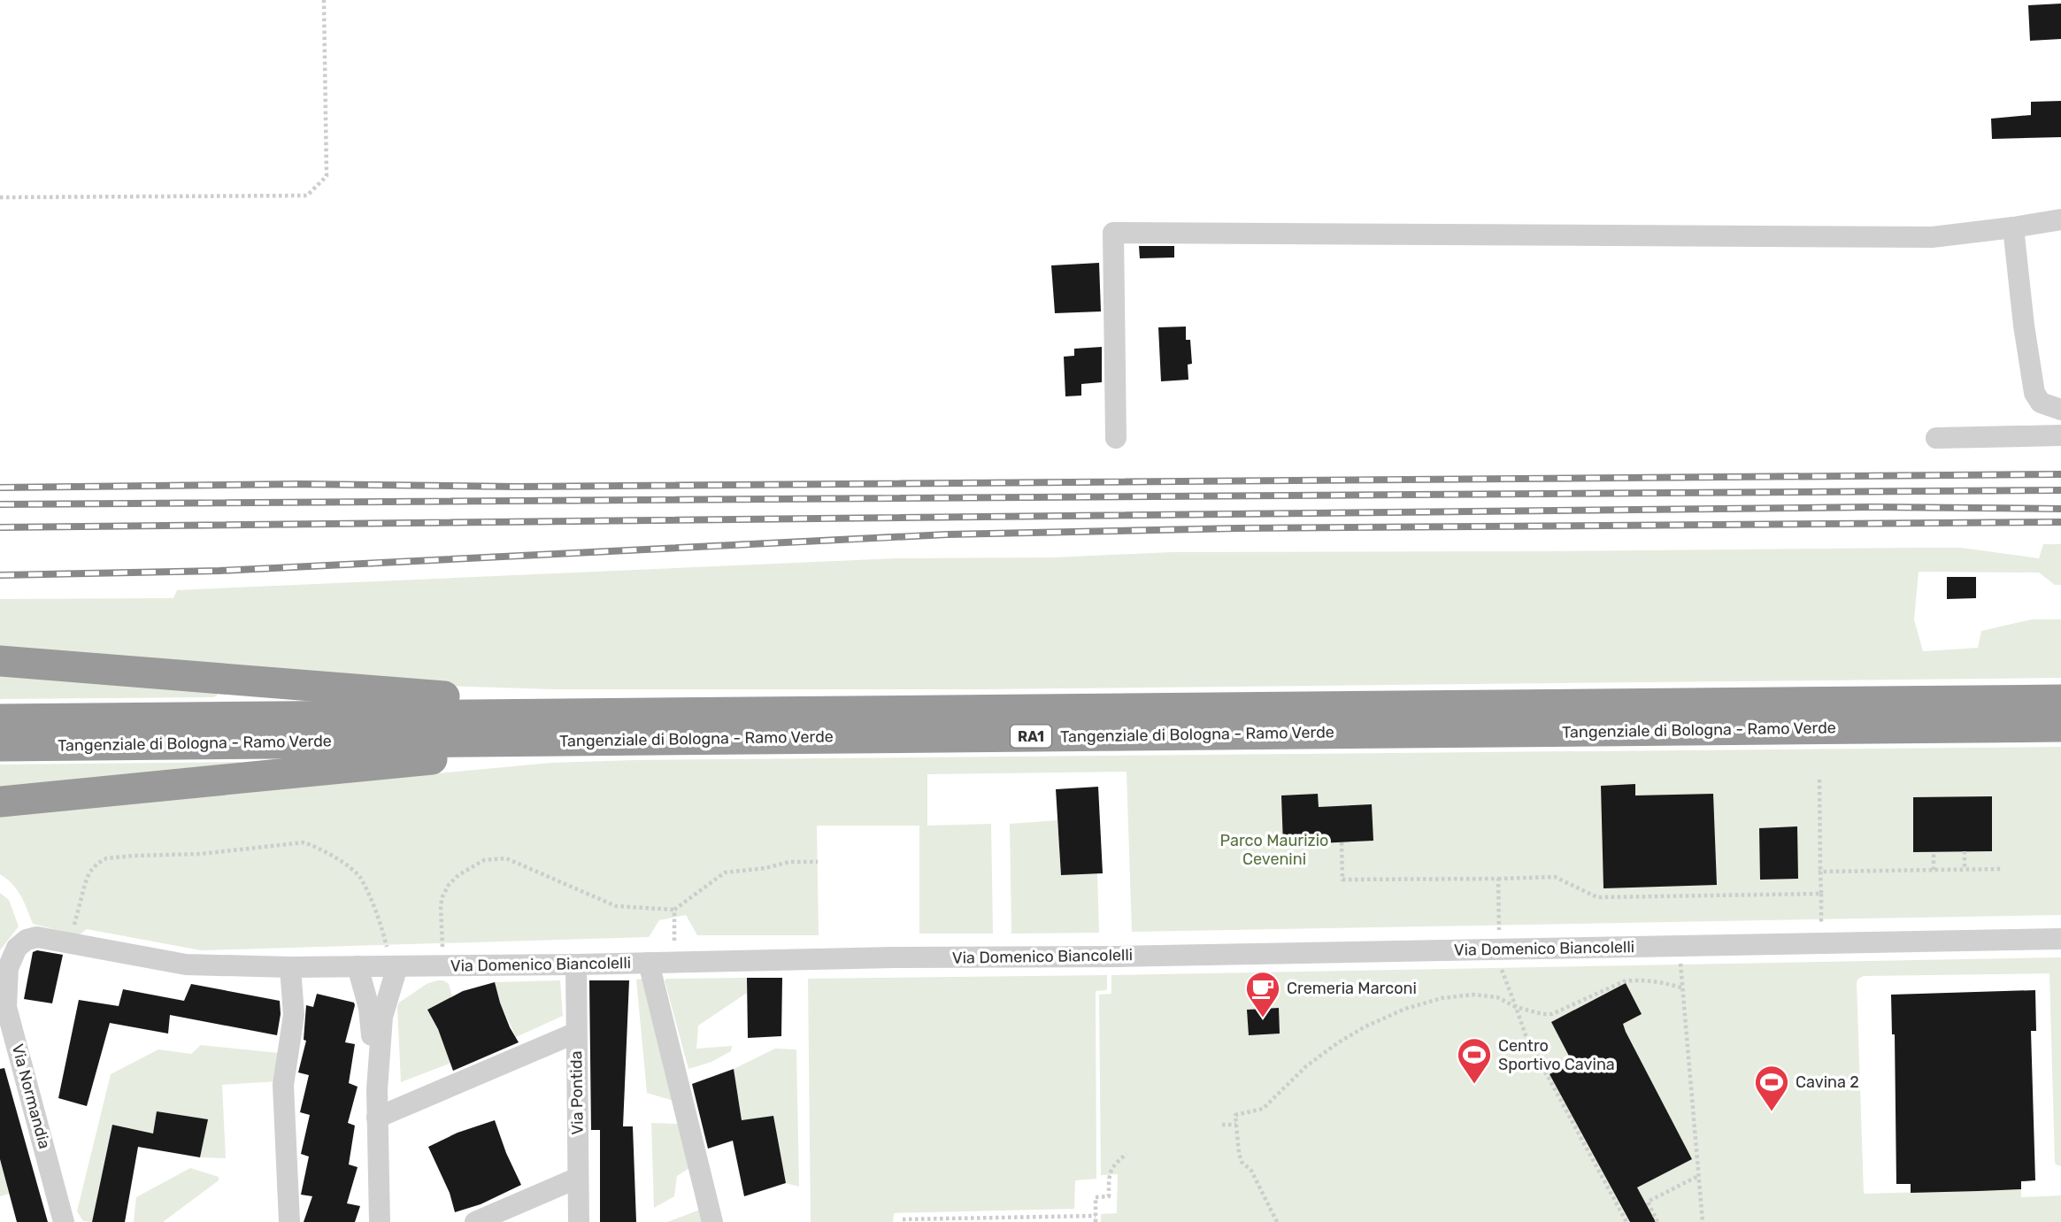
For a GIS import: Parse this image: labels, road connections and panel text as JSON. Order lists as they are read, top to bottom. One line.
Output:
{"streets":{"highway":["Tangenziale di Bologna - Ramo Verde","RA1"],"street":["Via Domenico Biancolelli","Via Pontida","Via Normandia"]},"crossings":[["Via Domenico Biancolelli","Via Pontida"],["Via Domenico Biancolelli","Via Normandia"]],"parks":["Parco Maurizio Cevenini"],"places":{"cafe":["Cremeria Marconi"],"sports":["Centro Sportivo Cavina","Cavina 2"]}}
